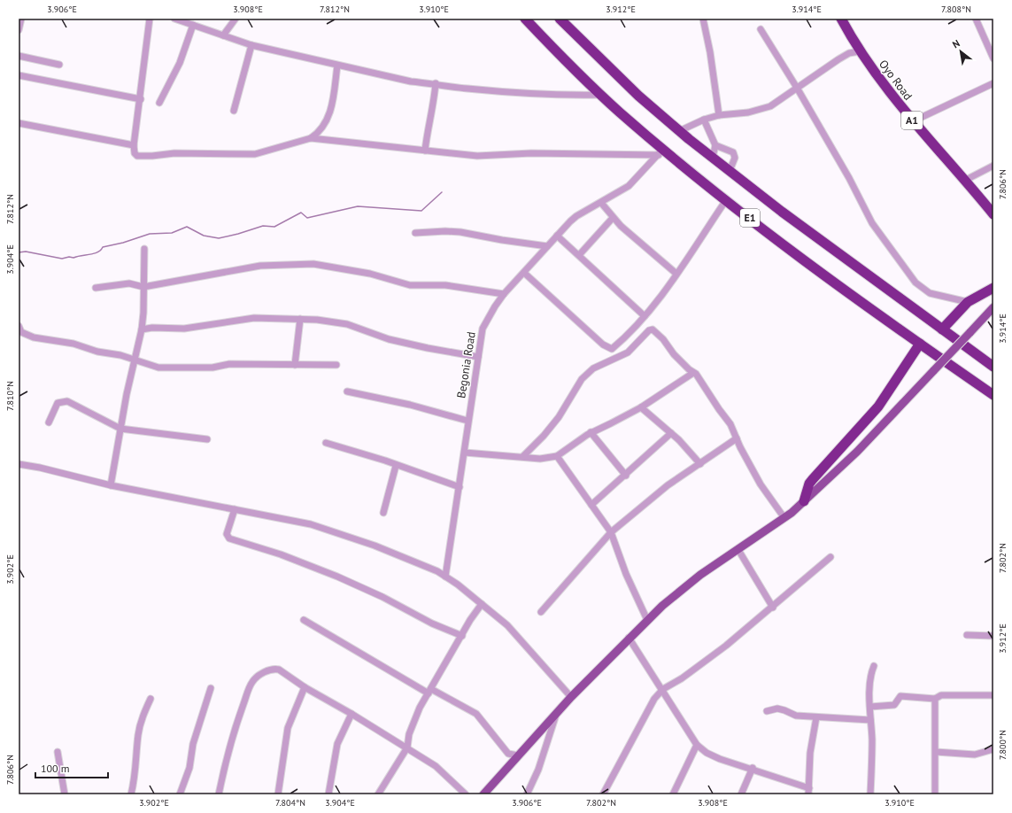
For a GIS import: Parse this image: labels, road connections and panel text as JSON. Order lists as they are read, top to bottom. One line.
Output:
{"streets":{"highway":["Oyo Road","A1","E1"],"street":["Begonia Road"]},"crossings":[["E1","Begonia Road"]],"scale_bar":"100 m","north":"top left","coordinates":["3.906°E","3.908°E","7.812°N","3.910°E","3.912°E","3.914°E","7.808°N","7.806°N","3.904°E","7.810°N","7.802°N","3.902°E","7.800°N","7.804°N"]}
